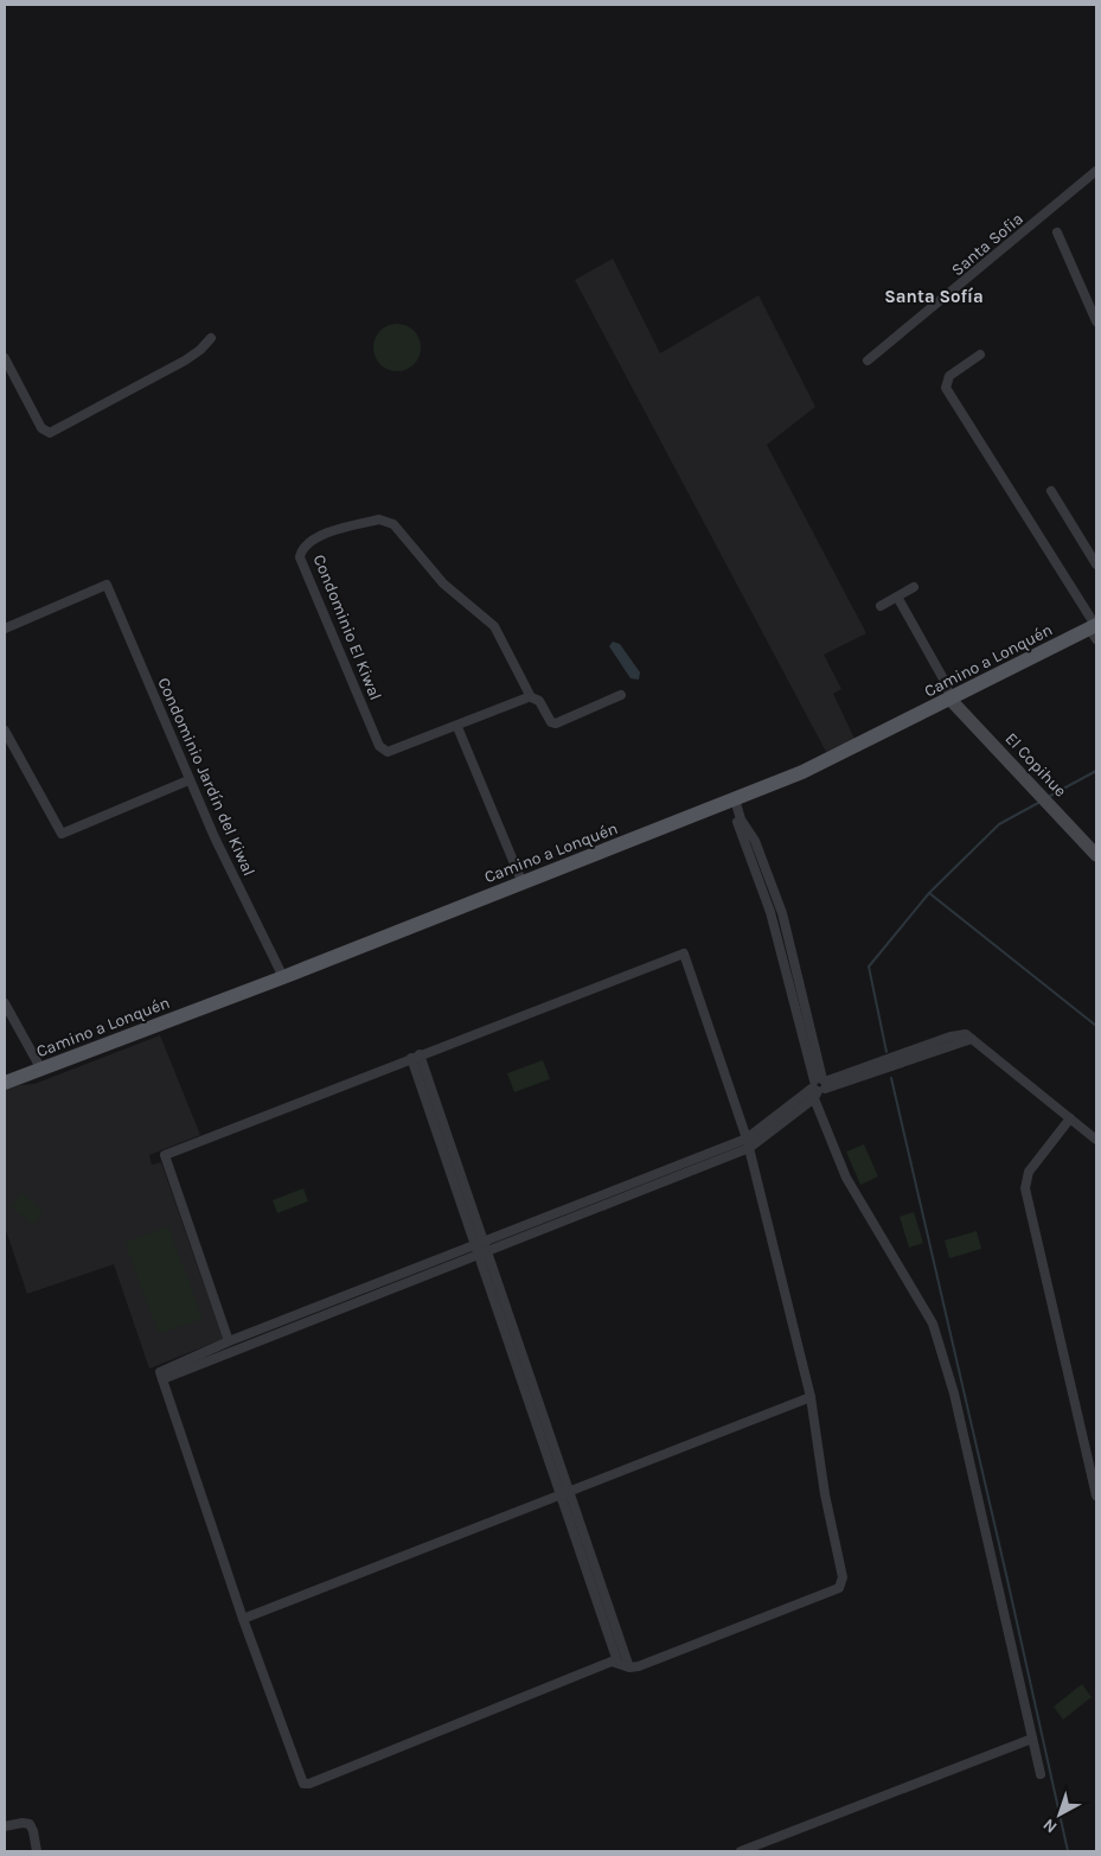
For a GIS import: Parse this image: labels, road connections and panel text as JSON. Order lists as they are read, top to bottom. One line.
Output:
{"streets":{"main road":["Camino a Lonquén","El Copihue"],"street":["Santa Sofia","Condominio El Kiwal","Condominio Jardín del Kiwal"]},"crossings":[["Camino a Lonquén","El Copihue"],["Camino a Lonquén","Condominio Jardín del Kiwal"]],"districts":["Santa Sofía"],"north":"bottom left"}
